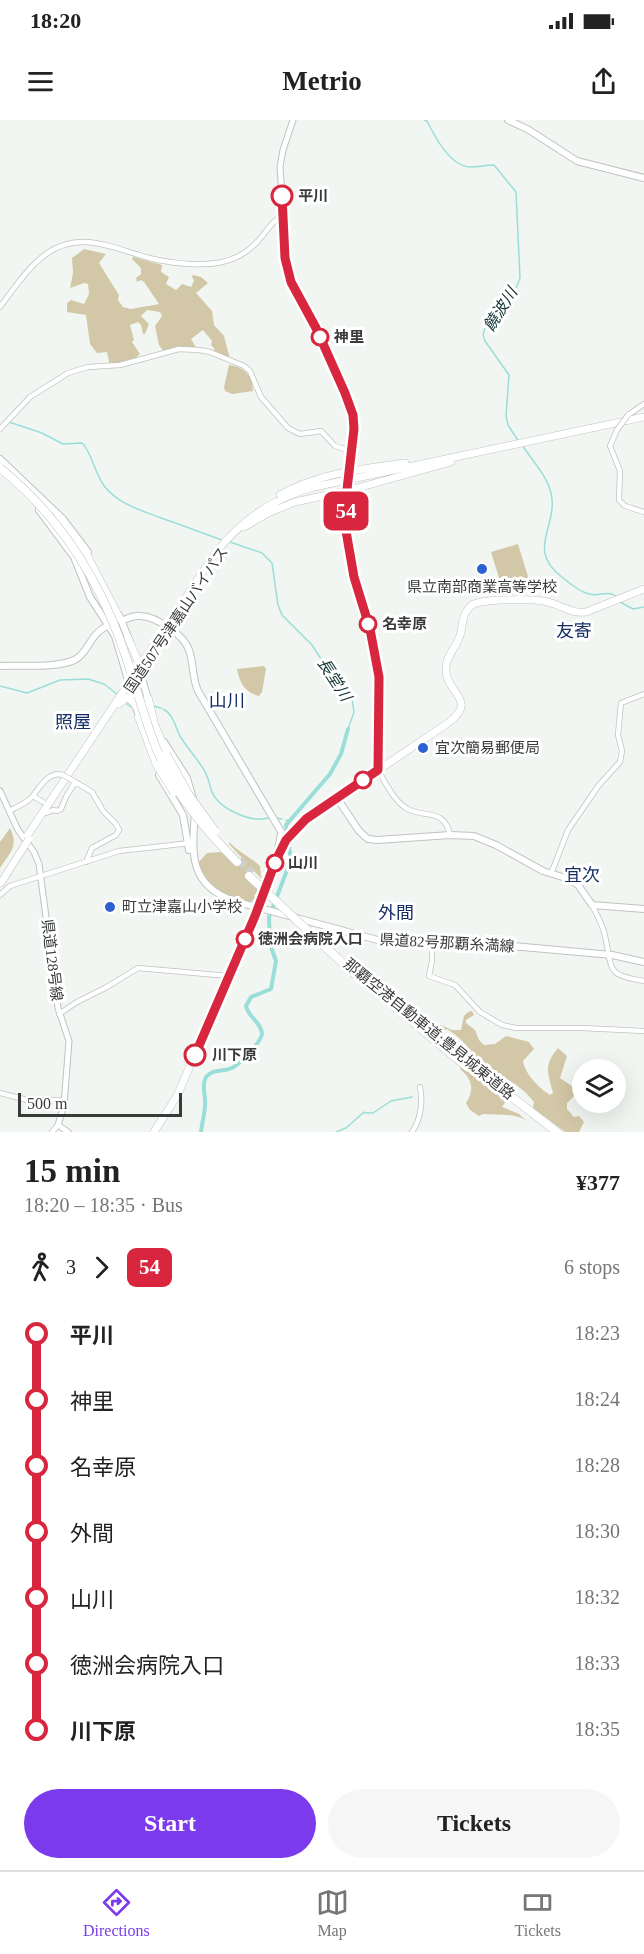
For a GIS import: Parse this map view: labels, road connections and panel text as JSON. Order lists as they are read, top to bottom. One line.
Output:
{"streets":{"highway":["国道507号津嘉山バイパス","那覇空港自動車道;豊見城東道路"],"main road":["県道82号那覇糸満線","県道128号線"]},"crossings":[["国道507号津嘉山バイパス","県道82号那覇糸満線"]],"districts":["友寄","山川","照屋","宜次","外間"],"water":["饒波川","長堂川"],"places":["平川","神里","県立南部商業高等学校","名幸原","宜次簡易郵便局","山川","町立津嘉山小学校","徳洲会病院入口","川下原"],"lines":["bus line 54"],"scale_bar":"500 m","page":{"status":"18:20","header":"Metrio","on_map":"54","scale":"500 m","heading":["15 min","18:20 – 18:35 · Bus","¥377"],"legs":["3","54","6 stops"],"list":[{"name":"平川","value":"18:23"},{"name":"神里","value":"18:24"},{"name":"名幸原","value":"18:28"},{"name":"外間","value":"18:30"},{"name":"山川","value":"18:32"},{"name":"徳洲会病院入口","value":"18:33"},{"name":"川下原","value":"18:35"}],"buttons":["Start","Tickets"],"tabs":["Directions","Map","Tickets"]}}
